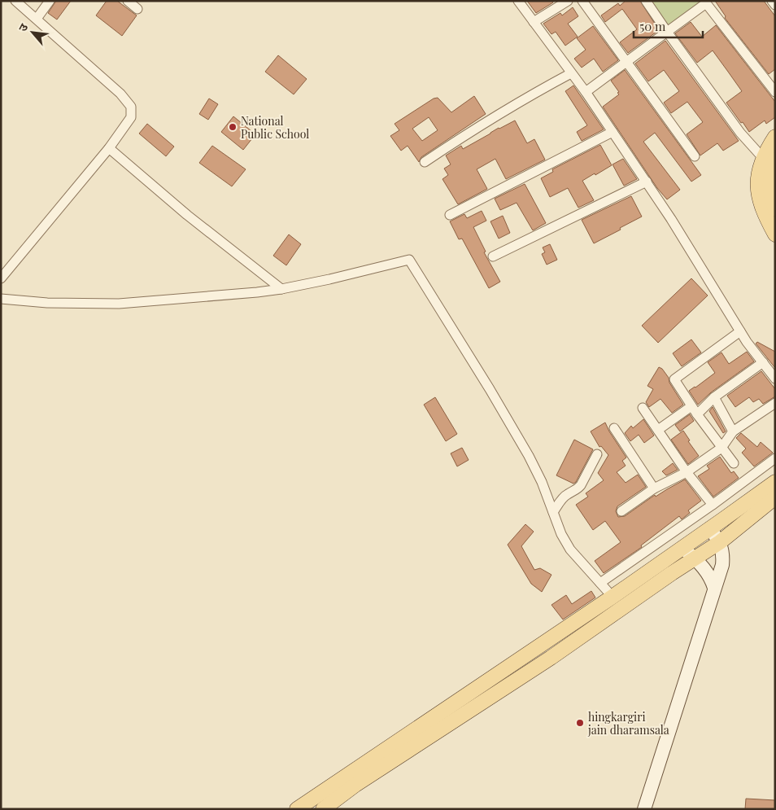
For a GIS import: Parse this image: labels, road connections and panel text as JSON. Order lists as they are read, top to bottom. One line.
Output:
{"places":["National Public School","hingkargiri jain dharamsala"],"scale_bar":"50 m","north":"top left"}
